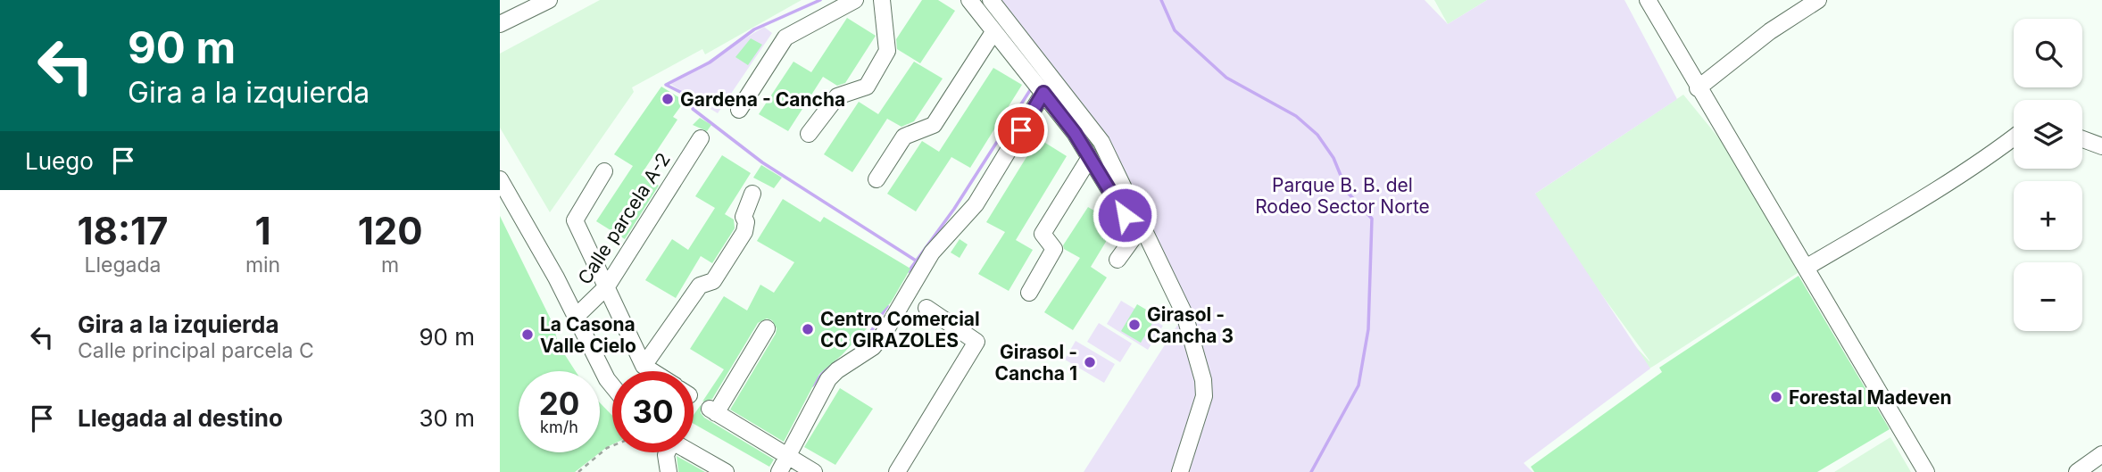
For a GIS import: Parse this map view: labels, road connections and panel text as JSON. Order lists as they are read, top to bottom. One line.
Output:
{"streets":{"street":["Calle parcela A-2"]},"parks":["Parque B. B. del Rodeo Sector Norte"],"places":["Gardena - Cancha","Girasol - Cancha 3","Centro Comercial CC GIRAZOLES","La Casona Valle Cielo","Girasol - Cancha 1","Forestal Madeven"],"page":{"turn":["90 m","Gira a la izquierda"],"map_buttons":["+","−"],"then":"Luego","eta":["18:17","Llegada","1","min","120","m"],"list":[{"name":"Gira a la izquierda","note":"Calle principal parcela C","value":"90 m"},{"name":"Llegada al destino","value":"30 m"}],"speed":"20 km/h","limit":"30"}}
